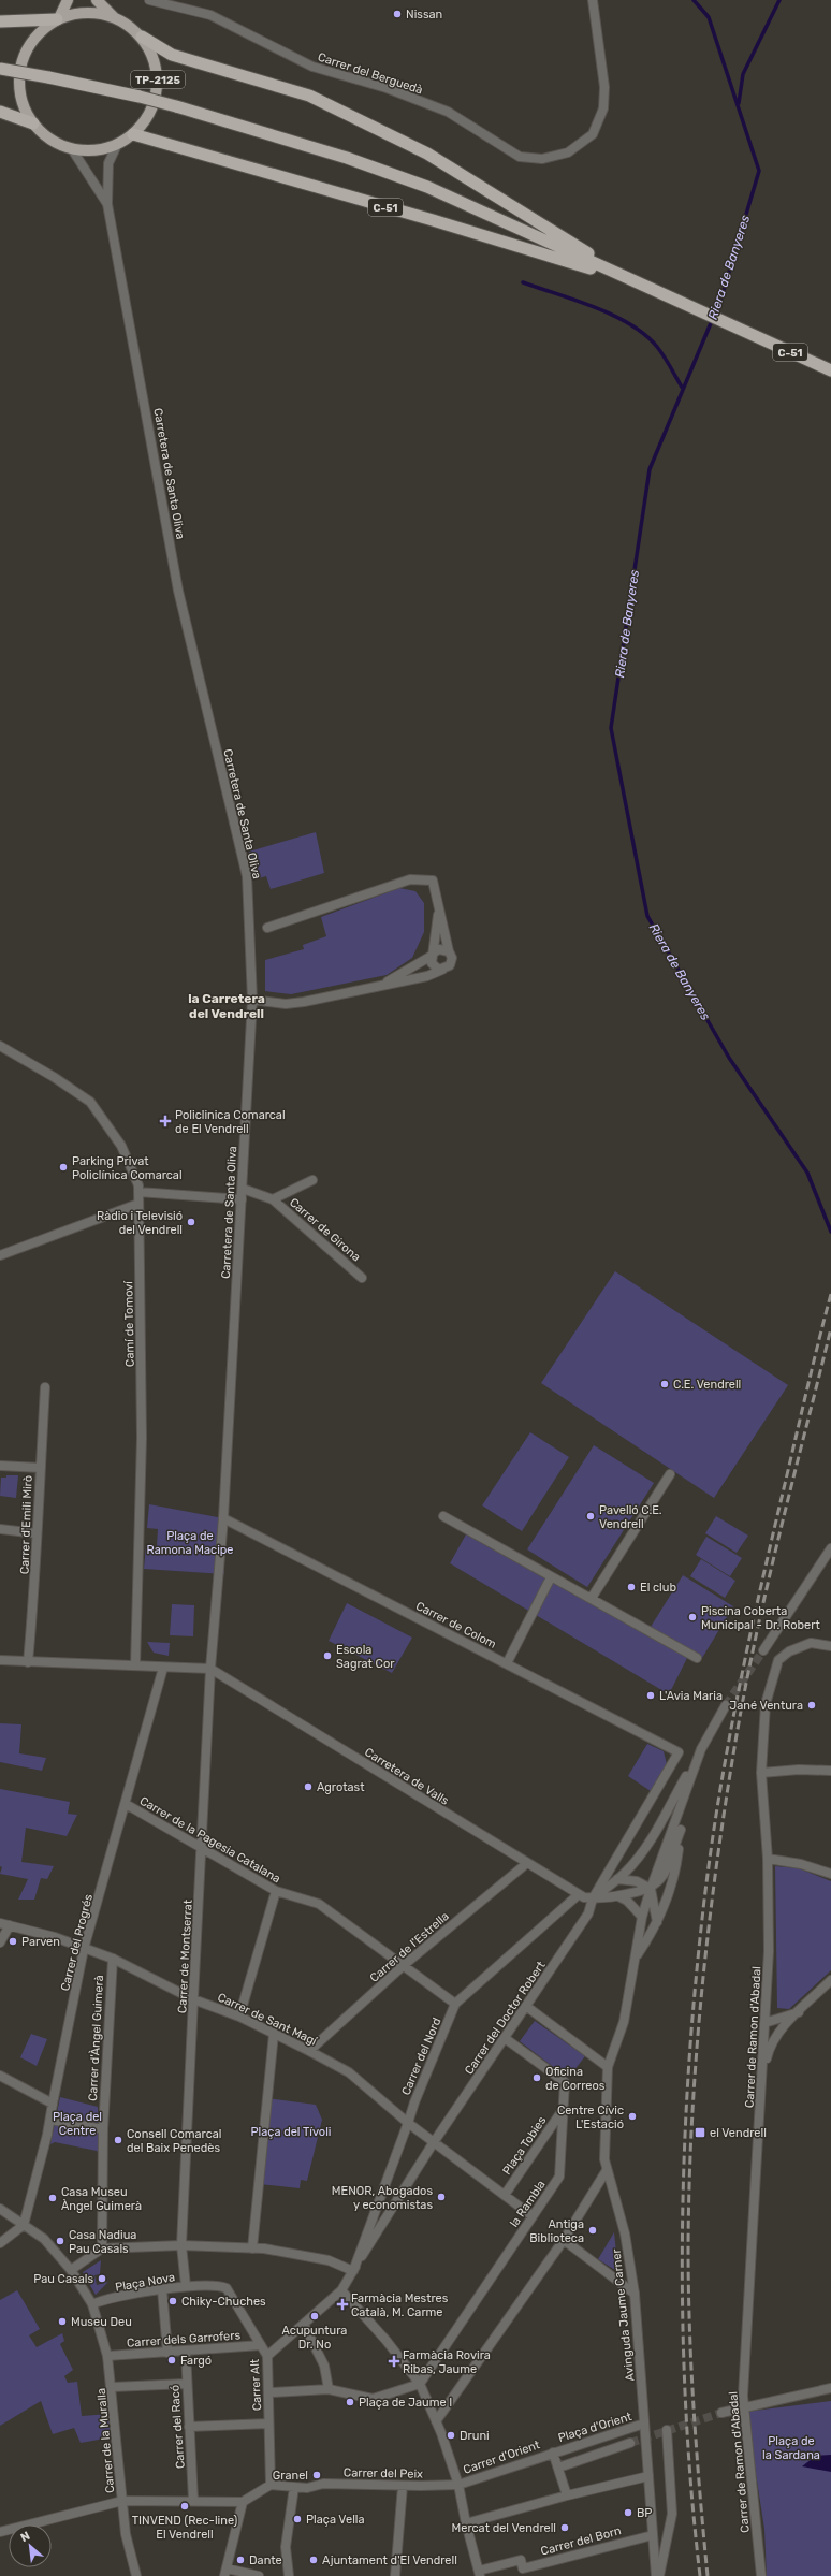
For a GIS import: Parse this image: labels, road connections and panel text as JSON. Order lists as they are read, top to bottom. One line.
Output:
{"streets":{"highway":["C-51"],"main road":["TP-2125"],"street":["Carrer del Berguedà","Carretera de Santa Oliva","Carrer de Girona","Camí de Tomoví","Carrer d'Emili Mirò","Carrer de Colom","Carretera de Valls","Carrer de la Pagesia Catalana","Carrer del Progrés","Carrer de l'Estrella","Carrer de Montserrat","Carrer del Doctor Robert","Carrer de Sant Magí","Carrer de Ramon d'Abadal","Carrer d'Àngel Guimerà","Carrer del Nord","Plaça Tobies","la Rambla","Plaça Nova","Avinguda Jaume Carner","Carrer dels Garrofers","Carrer Alt","Carrer del Racó","Plaça d'Orient","Carrer de la Muralla","Carrer d'Orient","Carrer del Peix","Carrer del Born"]},"crossings":[["TP-2125","C-51"],["Carretera de Santa Oliva","Carrer de Colom"],["Carretera de Santa Oliva","Carretera de Valls"],["Carretera de Santa Oliva","Carrer de Montserrat"],["Carrer de Colom","Carrer del Doctor Robert"],["Carretera de Valls","Carrer de l'Estrella"],["Carretera de Valls","Carrer de Montserrat"],["Carretera de Valls","Carrer del Doctor Robert"],["Carretera de Valls","Carrer del Nord"],["Carretera de Valls","Avinguda Jaume Carner"],["Carrer de la Pagesia Catalana","Carrer del Progrés"],["Carrer de la Pagesia Catalana","Carrer de l'Estrella"],["Carrer de la Pagesia Catalana","Carrer de Montserrat"],["Carrer de la Pagesia Catalana","Carrer del Nord"],["Carrer del Progrés","Carrer de Sant Magí"],["Carrer de l'Estrella","Carrer de Sant Magí"],["Carrer de Montserrat","Carrer de Sant Magí"],["Carrer de Montserrat","Plaça Nova"],["Carrer del Doctor Robert","Carrer de Sant Magí"],["Carrer del Doctor Robert","Carrer del Nord"],["Carrer del Doctor Robert","la Rambla"],["Carrer del Doctor Robert","Carrer Alt"],["Carrer de Sant Magí","Carrer d'Àngel Guimerà"],["Carrer de Sant Magí","Carrer del Nord"],["Carrer de Sant Magí","Plaça Tobies"],["Carrer de Sant Magí","la Rambla"],["Plaça Tobies","la Rambla"],["Plaça Nova","Carrer Alt"],["Plaça Nova","Carrer de la Muralla"],["Avinguda Jaume Carner","Plaça d'Orient"],["Avinguda Jaume Carner","Carrer del Born"],["Carrer dels Garrofers","Carrer Alt"],["Carrer dels Garrofers","Carrer del Racó"],["Carrer dels Garrofers","Carrer de la Muralla"],["Plaça d'Orient","Carrer d'Orient"],["Carrer d'Orient","Carrer del Peix"]],"districts":["la Carretera del Vendrell"],"water":["Riera de Banyeres"],"parks":["Plaça de Ramona Macipe","Plaça del Centre","Plaça del Tívoli","Plaça de la Sardana"],"places":{"other":["Nissan","Parking Privat Policlínica Comarcal","Ràdio i Televisió del Vendrell","C.E. Vendrell","Pavelló C.E. Vendrell","El club","Piscina Coberta Municipal - Dr. Robert","Escola Sagrat Cor","L'Avia Maria","Jané Ventura","Agrotast","Parven","Oficina de Correos","Centre Cívic L'Estació","Consell Comarcal del Baix Penedès","MENOR, Abogados y economistas","Casa Museu Àngel Guimerà","Antiga Biblioteca","Casa Nadiua Pau Casals","Pau Casals","Chiky-Chuches","Acupuntura Dr. No","Museu Deu","Fargó","Plaça de Jaume I","Druni","Granel","TINVEND (Rec-line) El Vendrell","BP","Plaça Vella","Mercat del Vendrell","Dante","Ajuntament d'El Vendrell"],"health":["Policlinica Comarcal de El Vendrell","Farmàcia Mestres Català, M. Carme","Farmàcia Rovira Ribas, Jaume"],"transit":["el Vendrell"]},"north":"top left"}
